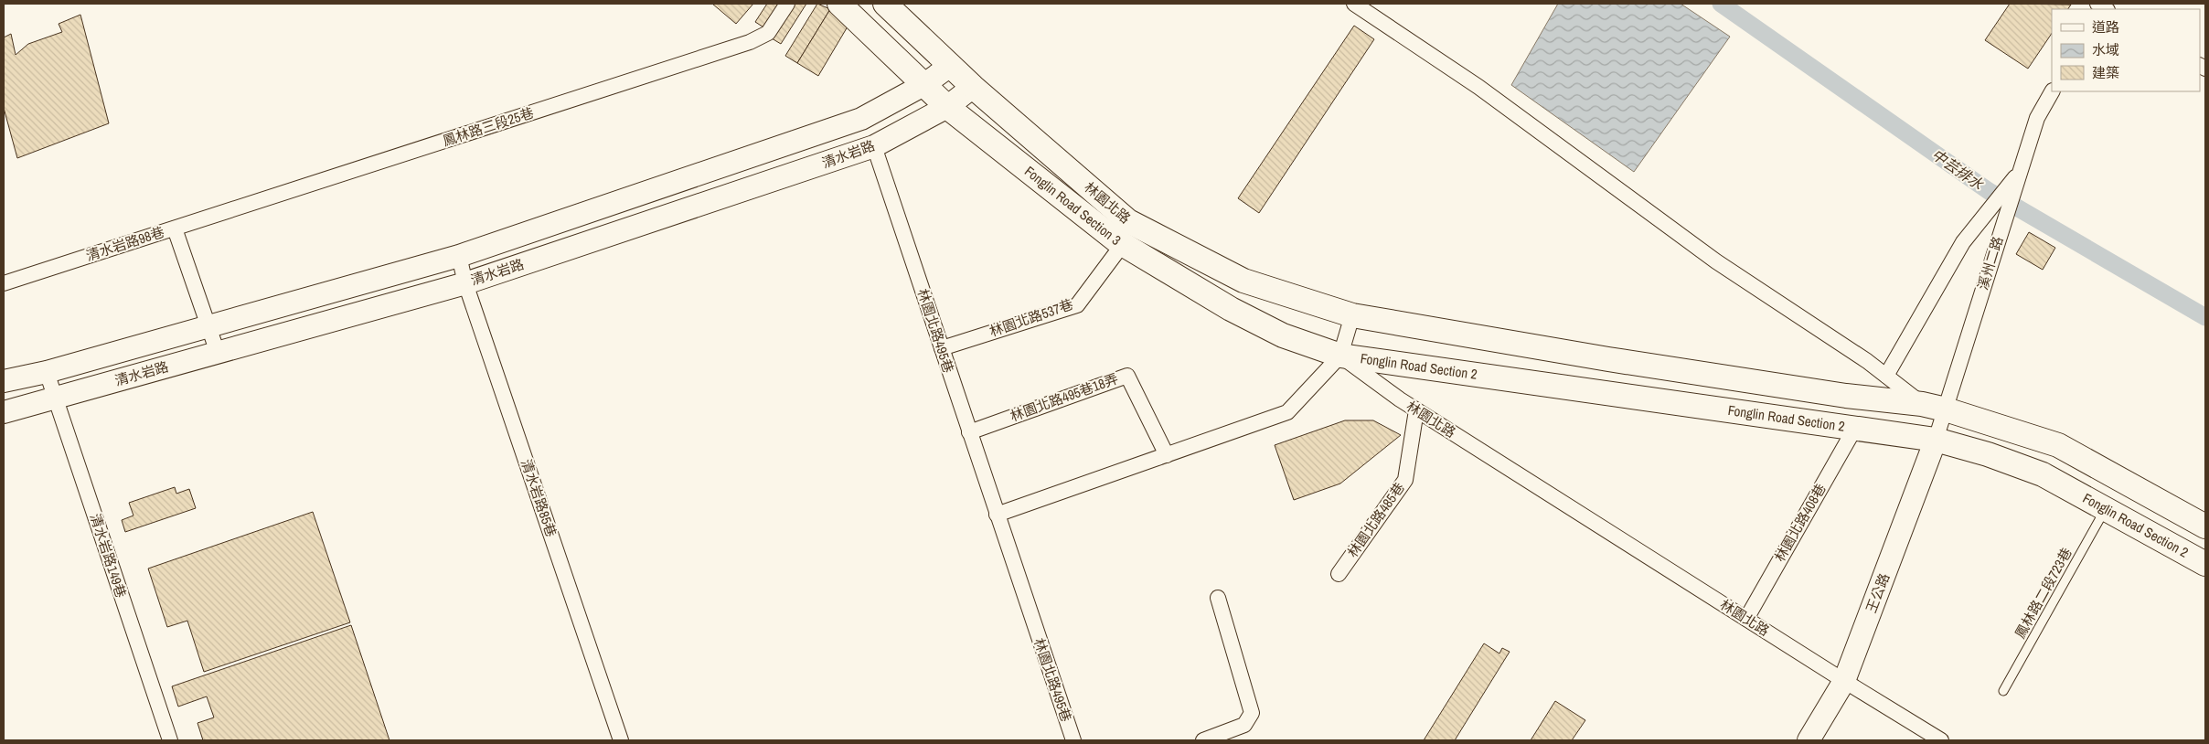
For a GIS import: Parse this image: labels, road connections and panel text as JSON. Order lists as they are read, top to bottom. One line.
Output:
{"streets":{"main road":["林園北路","Fonglin Road Section 3","Fonglin Road Section 2"],"street":["鳳林路三段25巷","清水岩路","清水岩路98巷","溪州二路","林園北路537巷","林園北路495巷","林園北路495巷18弄","清水岩路85巷","林園北路485巷","林園北路408巷","清水岩路149巷","王公路"],"lane":["鳳林路二段723巷"]},"crossings":[["鳳林路三段25巷","清水岩路98巷"],["清水岩路","林園北路"],["清水岩路","Fonglin Road Section 3"],["清水岩路","清水岩路98巷"],["清水岩路","林園北路495巷"],["清水岩路","清水岩路85巷"],["清水岩路","清水岩路149巷"],["林園北路","Fonglin Road Section 3"],["林園北路","Fonglin Road Section 2"],["林園北路","林園北路485巷"],["林園北路","林園北路408巷"],["林園北路","王公路"],["Fonglin Road Section 3","林園北路537巷"],["Fonglin Road Section 3","Fonglin Road Section 2"],["溪州二路","Fonglin Road Section 2"],["溪州二路","王公路"],["林園北路537巷","林園北路495巷"],["林園北路495巷","林園北路495巷18弄"],["Fonglin Road Section 2","林園北路408巷"],["Fonglin Road Section 2","王公路"],["Fonglin Road Section 2","鳳林路二段723巷"]],"water":["中芸排水"],"legend":["道路","水域","建築"]}
